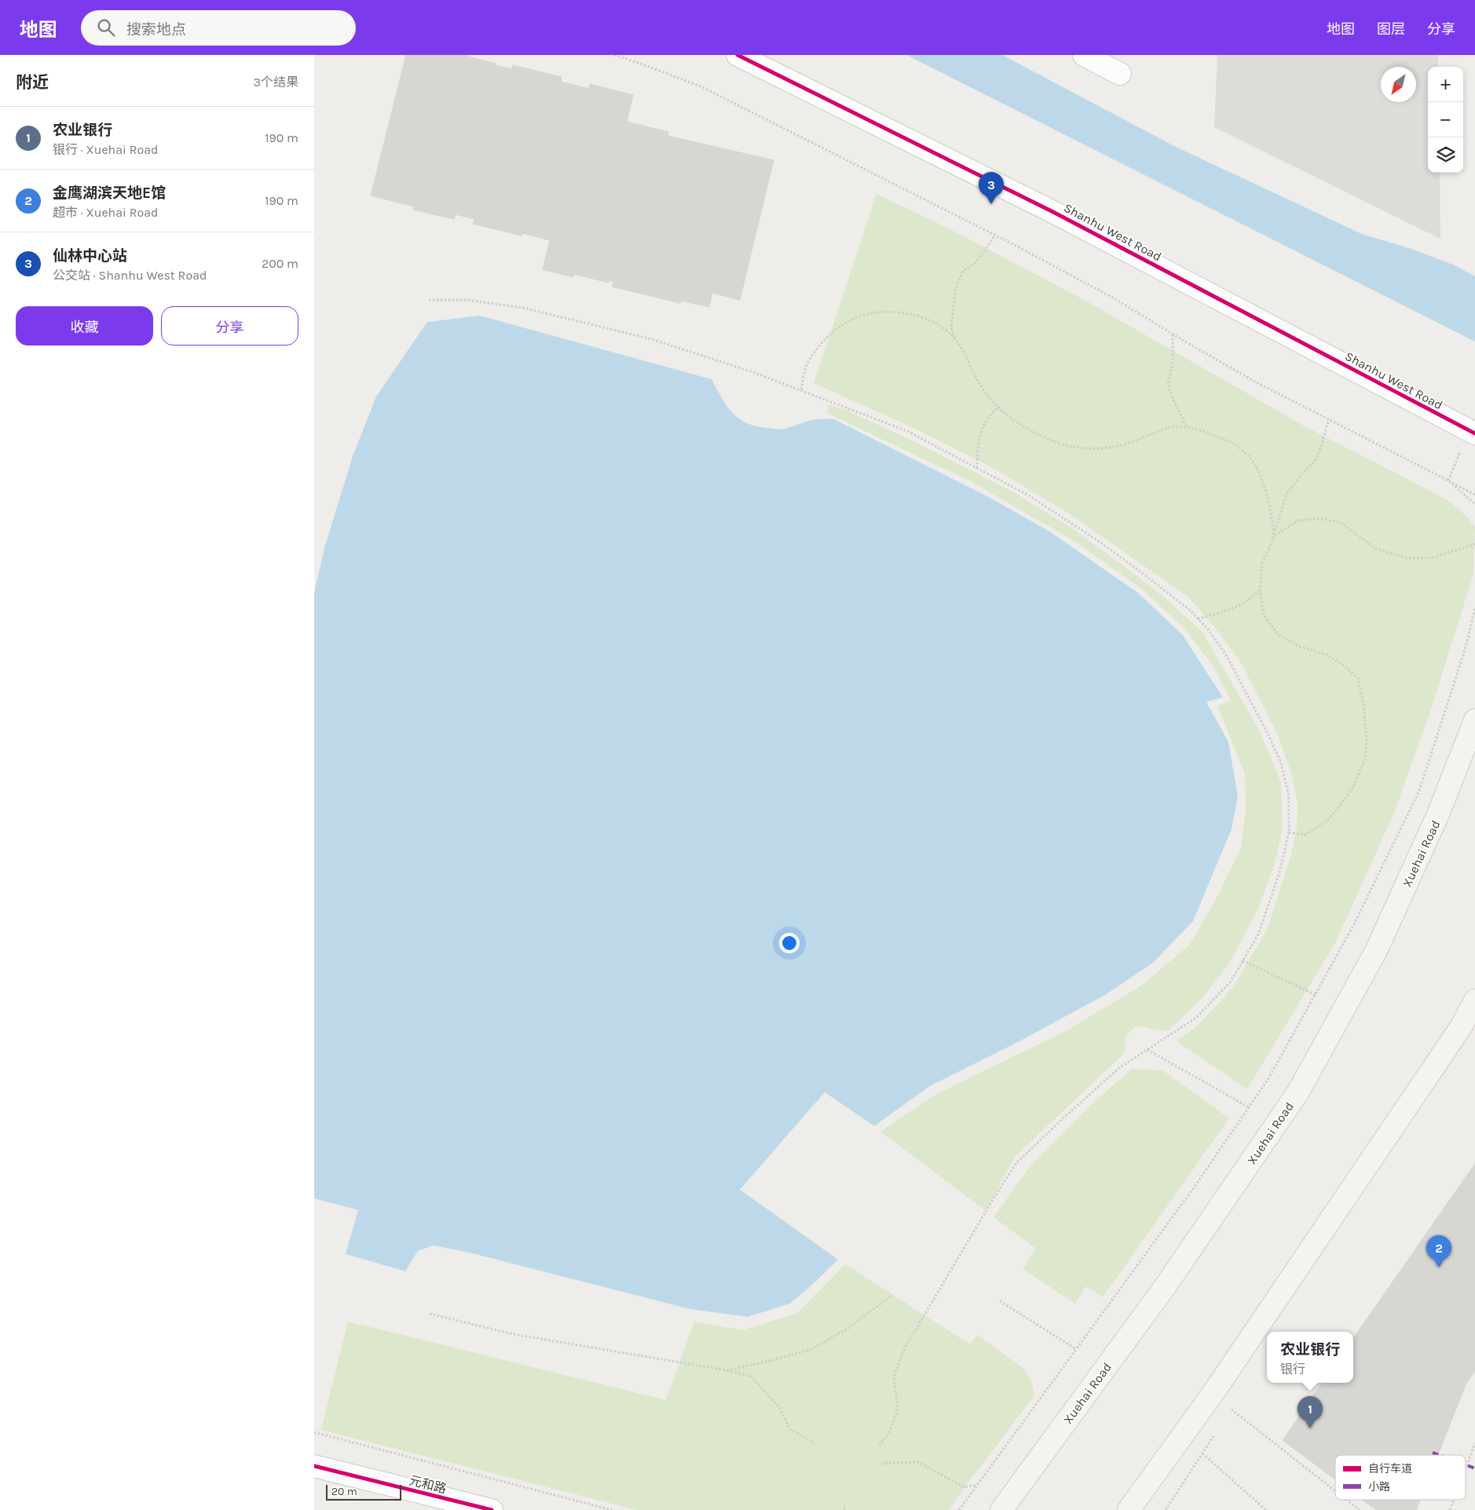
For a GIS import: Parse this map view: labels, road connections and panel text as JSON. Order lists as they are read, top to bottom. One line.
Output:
{"streets":{"main road":["Xuehai Road"],"street":["Shanhu West Road","元和路"]},"legend":["自行车道","小路"],"scale_bar":"20 m","north":"bottom left","page":{"header":"地图","search":"搜索地点","nav":["地图","图层","分享"],"heading":["附近","3个结果"],"map_buttons":["+","−"],"list":[{"mark":"1","name":"农业银行","note":"银行 · Xuehai Road","value":"190 m"},{"mark":"2","name":"金鹰湖滨天地E馆","note":"超市 · Xuehai Road","value":"190 m"},{"mark":"3","name":"仙林中心站","note":"公交站 · Shanhu West Road","value":"200 m"}],"pins":["3","2","1"],"buttons":["收藏","分享"],"popup":["农业银行","银行"],"scale":"20 m"}}
